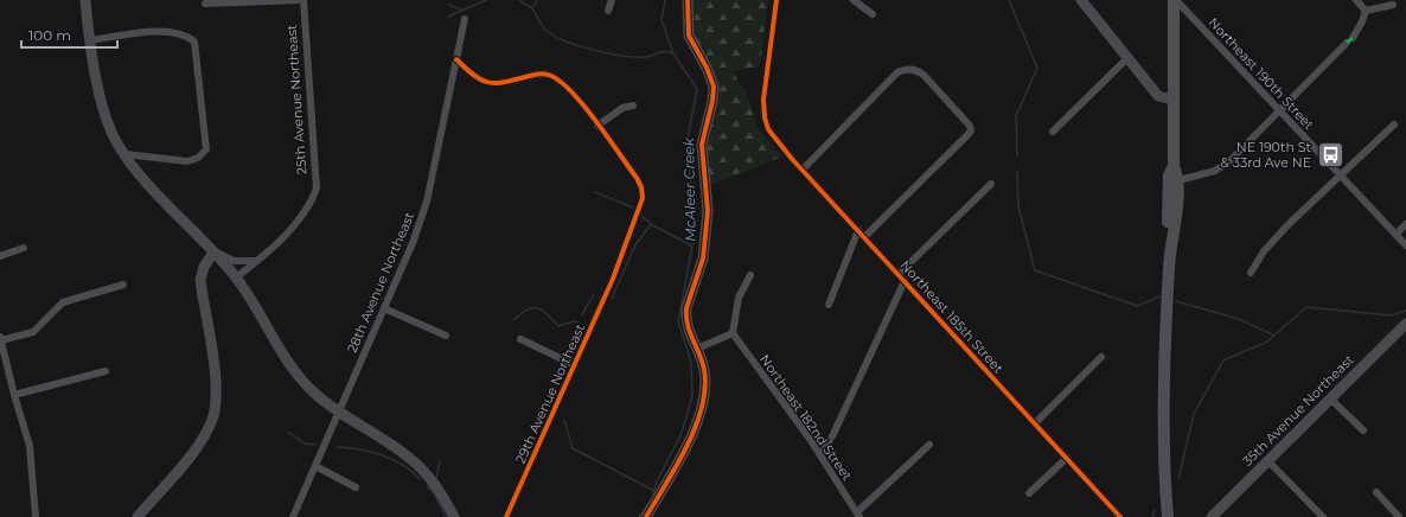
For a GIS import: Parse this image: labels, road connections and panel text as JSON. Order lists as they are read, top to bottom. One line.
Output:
{"streets":{"street":["Northeast 190th Street","25th Avenue Northeast","28th Avenue Northeast","Northeast 185th Street","29th Avenue Northeast","35th Avenue Northeast","Northeast 182nd Street"]},"crossings":[["28th Avenue Northeast","29th Avenue Northeast"]],"water":["McAleer Creek"],"places":{"bus stop":["NE 190th St & 33rd Ave NE"]},"scale_bar":"100 m"}
